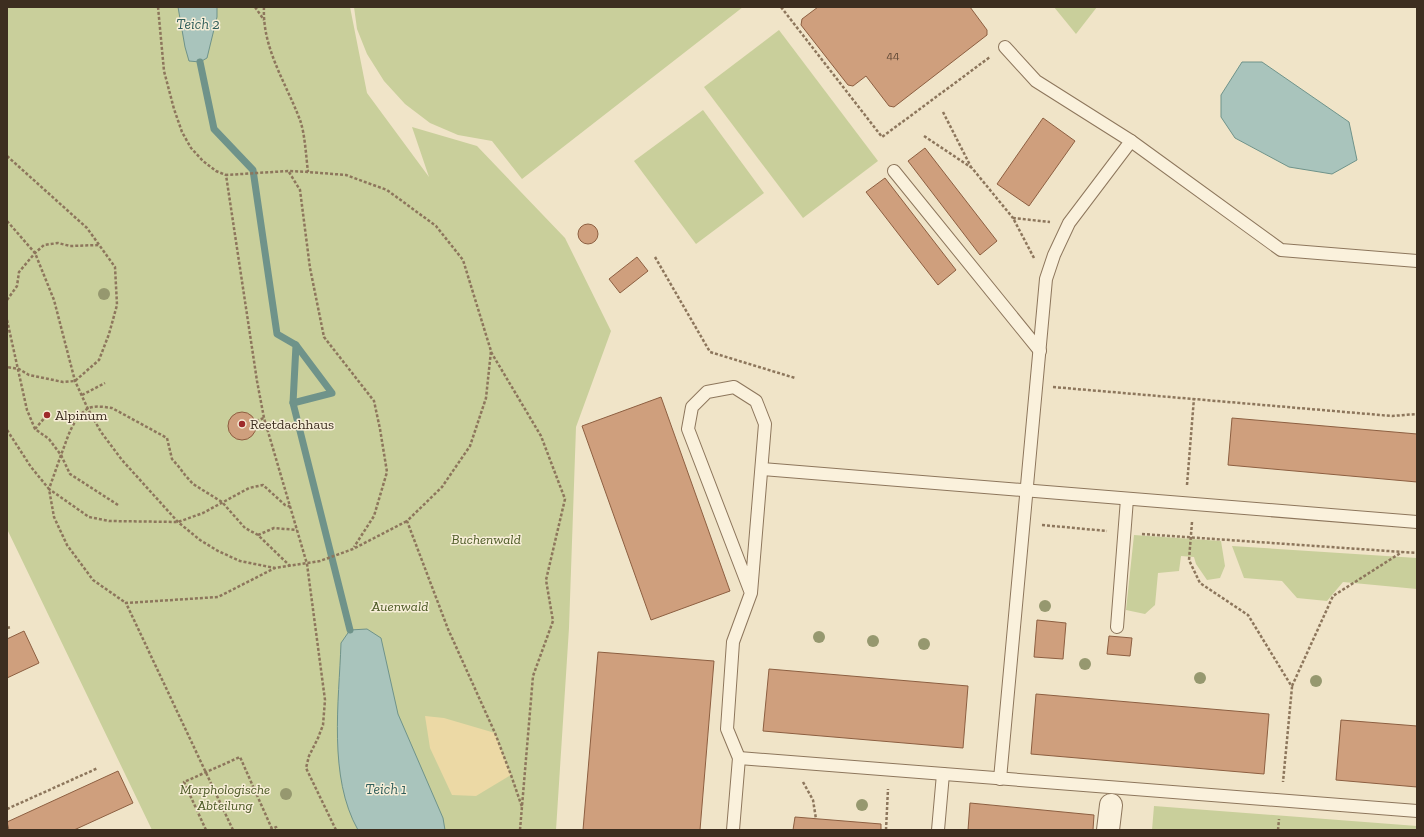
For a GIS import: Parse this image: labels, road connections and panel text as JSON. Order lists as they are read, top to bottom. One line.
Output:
{"water":["Teich 2","Teich 1"],"parks":["Buchenwald","Auenwald","Morphologische Abteilung"],"places":["Alpinum","Reetdachhaus"],"house_numbers":["44"]}
